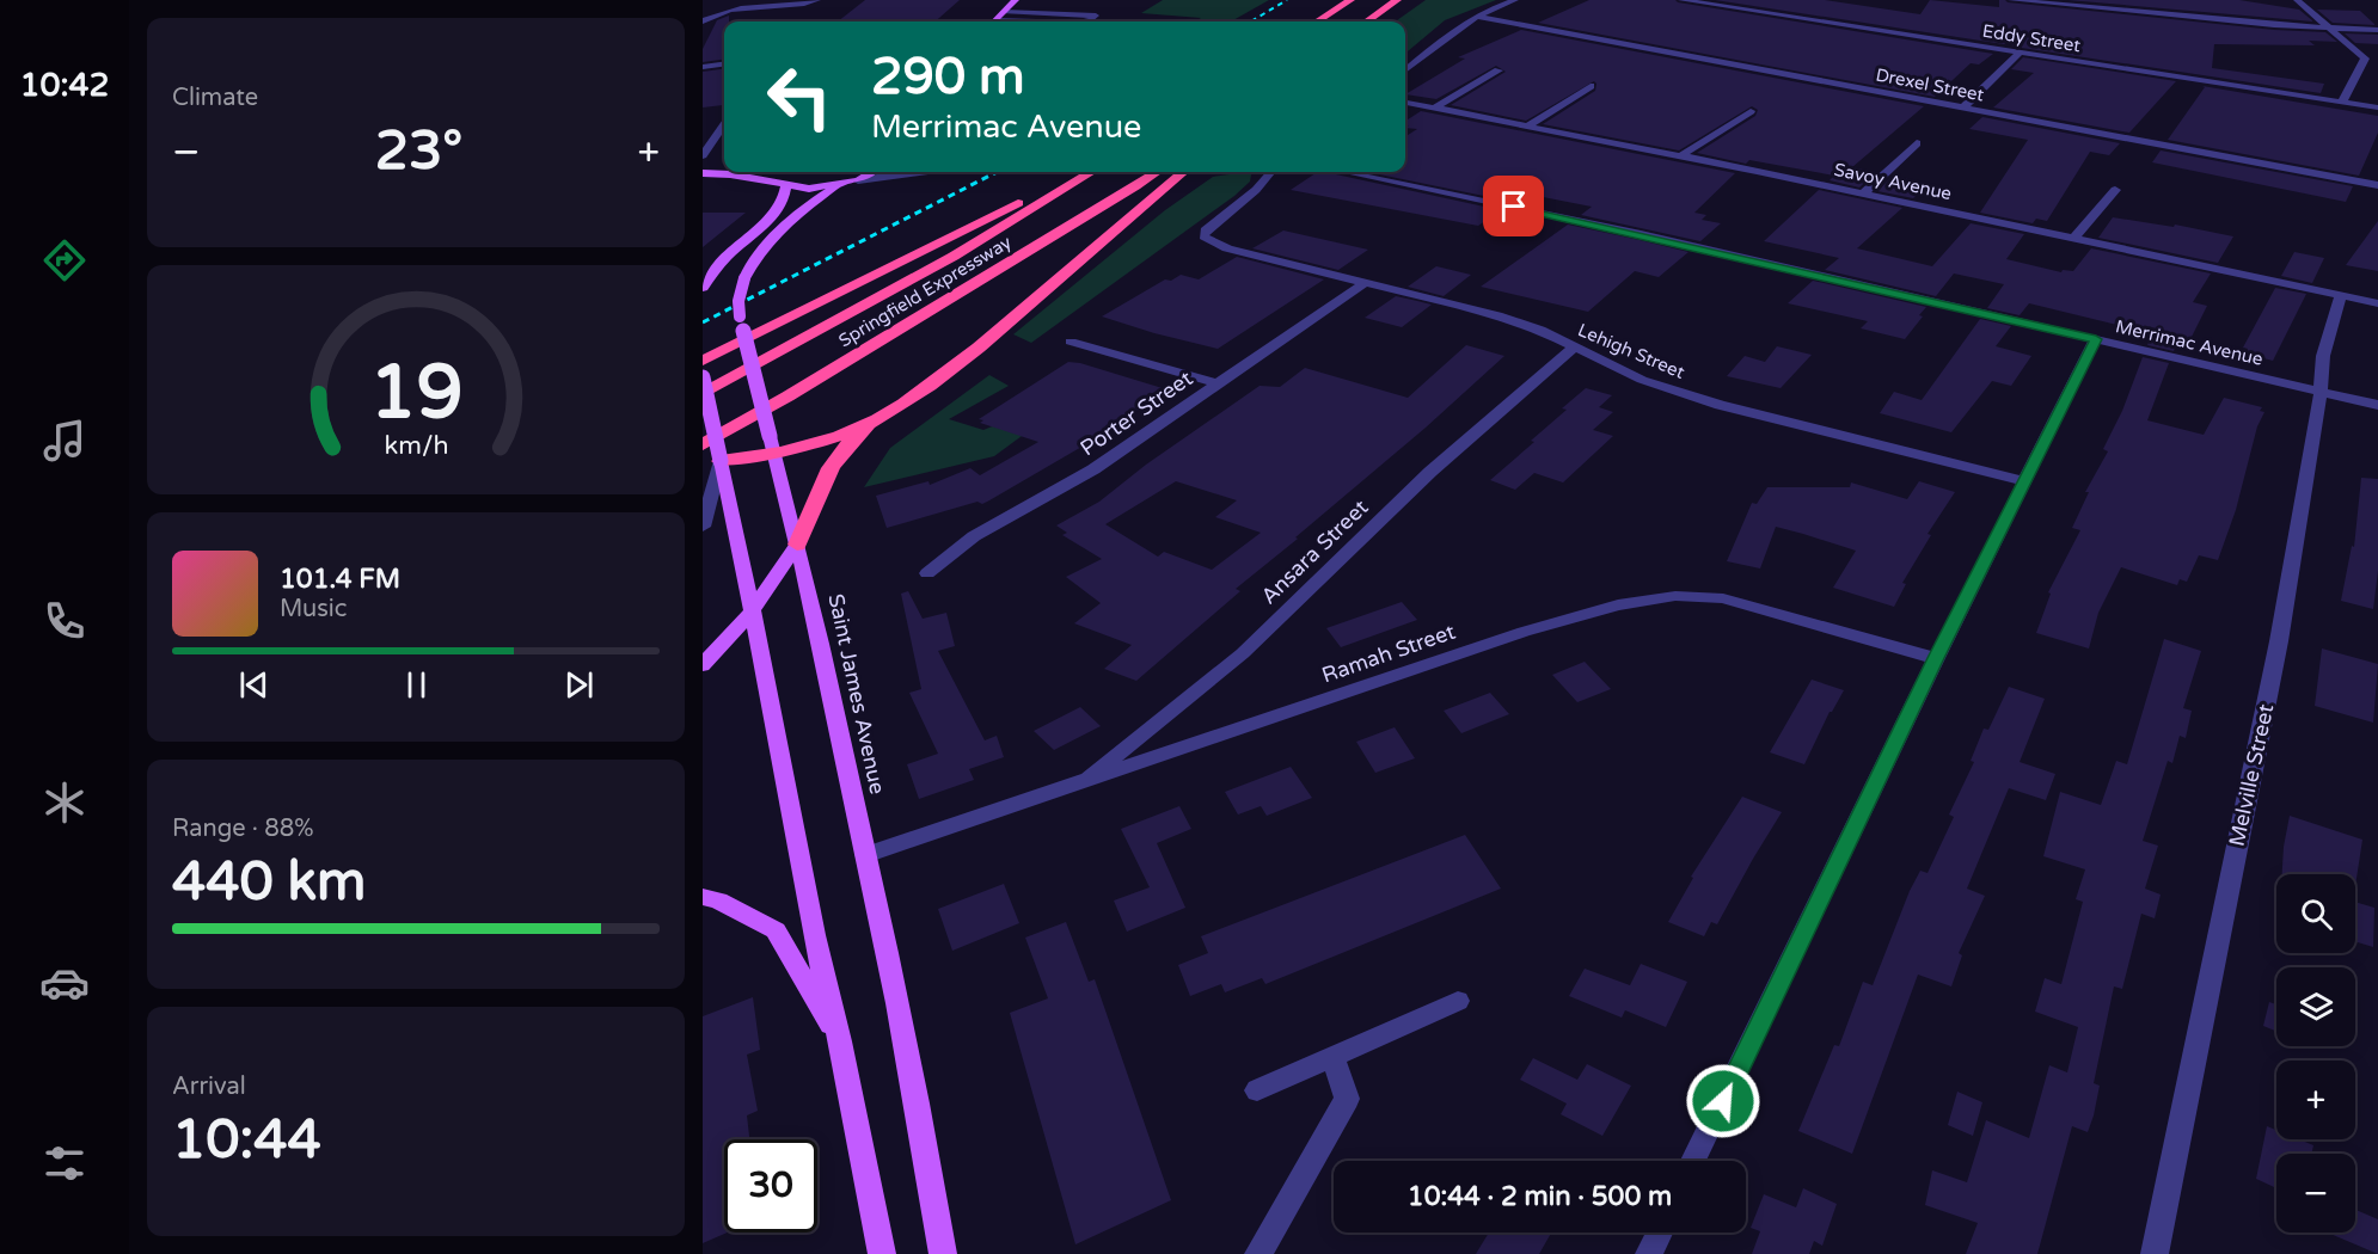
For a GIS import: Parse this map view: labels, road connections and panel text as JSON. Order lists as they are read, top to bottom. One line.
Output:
{"streets":{"highway":["Springfield Expressway"],"main road":["Saint James Avenue"],"street":["Eddy Street","Drexel Street","Savoy Avenue","Merrimac Avenue","Lehigh Street","Porter Street","Ansara Street","Ramah Street","Melville Street"]},"crossings":[["Savoy Avenue","Melville Street"],["Merrimac Avenue","Melville Street"],["Lehigh Street","Porter Street"],["Lehigh Street","Ansara Street"],["Ansara Street","Ramah Street"],["Ramah Street","Saint James Avenue"]],"page":{"tabs":"10:42","tile":["Climate",["Range · 88%","440 km"],["Arrival","10:44"]],"turn":["290 m","Merrimac Avenue"],"heat":["−","23°","+"],"song":["101.4 FM","Music"],"map_buttons":["+","−"],"limit":"30","trip":"10:44 · 2 min · 500 m","gauge":["19","km/h"]}}
